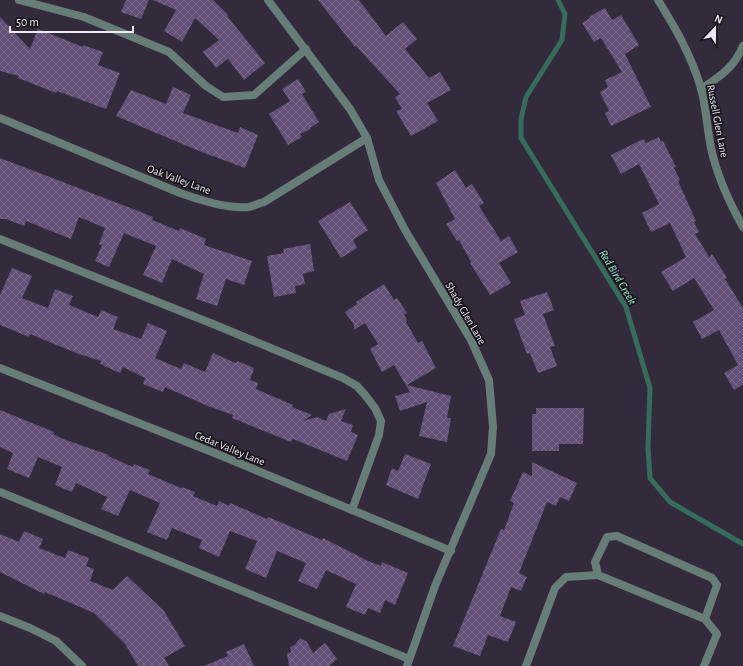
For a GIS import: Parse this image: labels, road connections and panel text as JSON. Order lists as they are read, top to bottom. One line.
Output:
{"streets":{"street":["Russell Glen Lane","Oak Valley Lane","Shady Glen Lane","Cedar Valley Lane"]},"crossings":[["Oak Valley Lane","Shady Glen Lane"],["Shady Glen Lane","Cedar Valley Lane"]],"water":["Red Bird Creek"],"scale_bar":"50 m","north":"top"}
